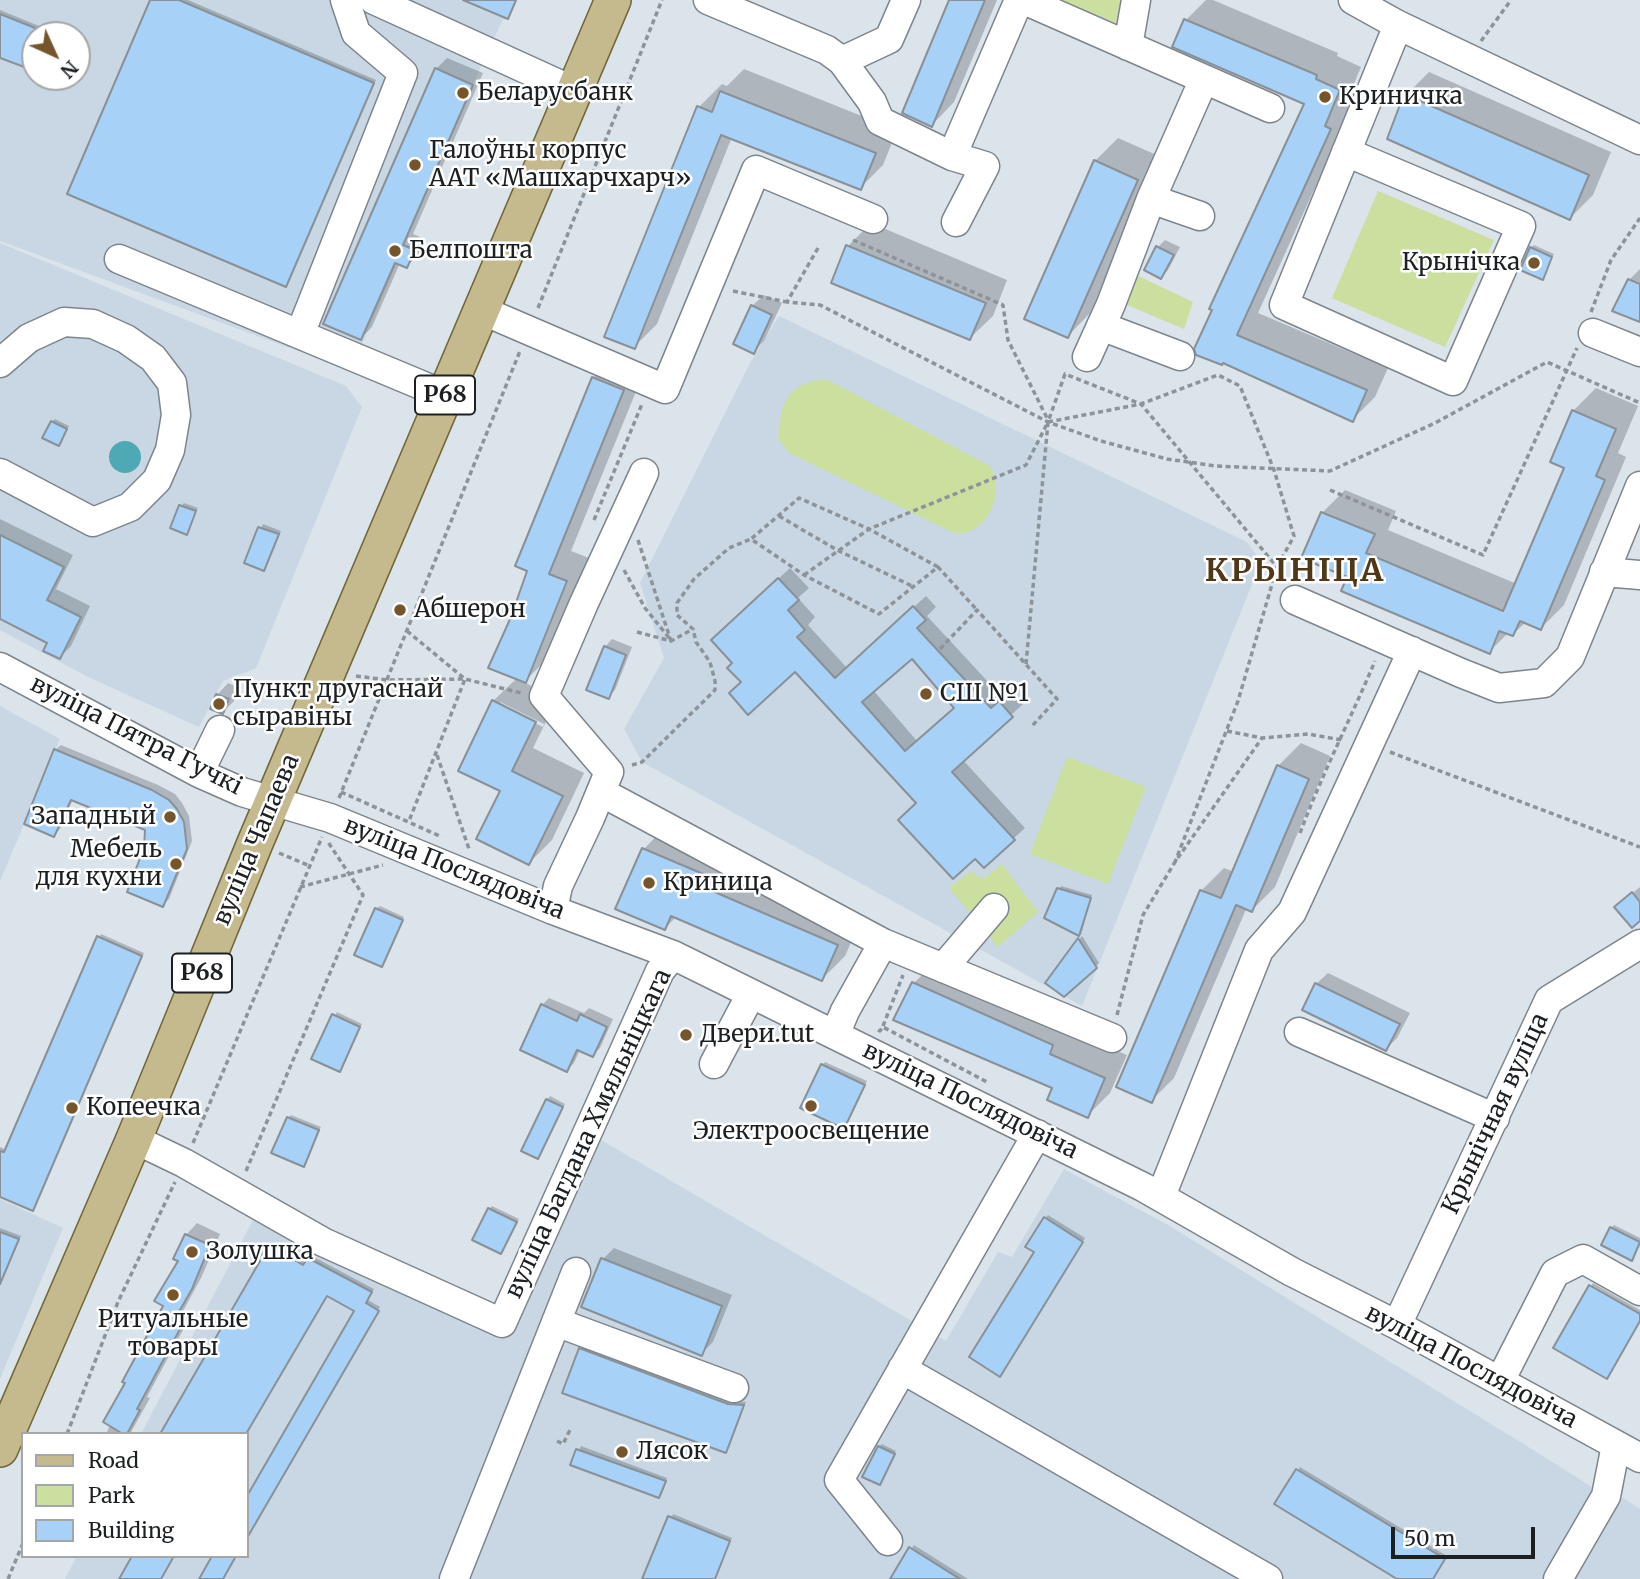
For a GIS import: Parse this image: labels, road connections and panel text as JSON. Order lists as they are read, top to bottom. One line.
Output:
{"streets":{"main road":["Р68","вуліца Чапаева"],"street":["вуліца Пятра Гучкі","вуліца Послядовіча","Крынічная вуліца","вуліца Багдана Хмяльніцкага"]},"crossings":[["вуліца Пятра Гучкі","вуліца Чапаева"],["вуліца Пятра Гучкі","вуліца Послядовіча"],["вуліца Чапаева","вуліца Послядовіча"],["вуліца Чапаева","вуліца Багдана Хмяльніцкага"],["вуліца Послядовіча","Крынічная вуліца"],["вуліца Послядовіча","вуліца Багдана Хмяльніцкага"]],"districts":["КРЫНІЦА"],"places":["Беларусбанк","Криничка","Галоўны корпус ААТ «Машхарчхарч»","Белпошта","Крынічка","Абшерон","СШ №1","Пункт другаснай сыравіны","Западный","Мебель для кухни","Криница","Двери.tut","Электроосвещение","Копеечка","Золушка","Ритуальные товары","Лясок"],"legend":["Road","Park","Building"],"scale_bar":"50 m","north":"bottom right"}
